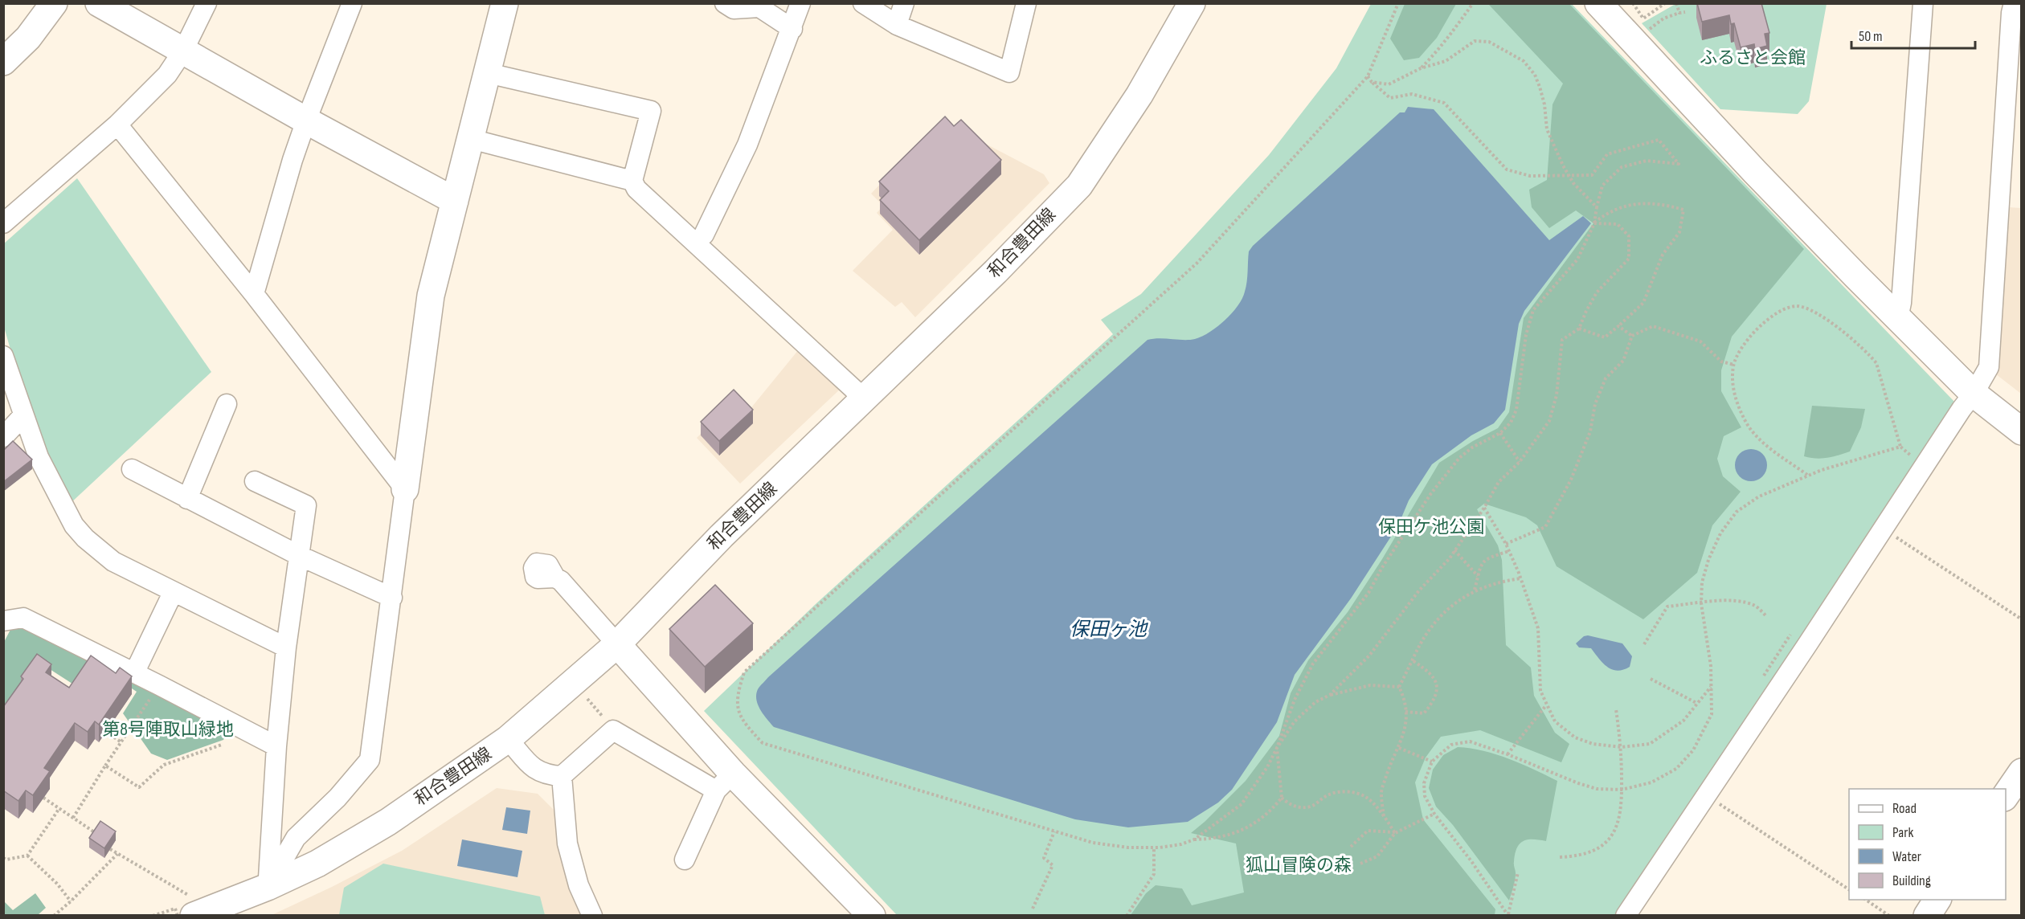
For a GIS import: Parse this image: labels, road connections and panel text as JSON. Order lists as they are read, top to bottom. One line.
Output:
{"streets":{"street":["和合豊田線"]},"water":["保田ヶ池"],"parks":["ふるさと会館","保田ケ池公園","第8号陣取山緑地","狐山冒険の森"],"legend":["Road","Park","Water","Building"],"scale_bar":"50 m"}
